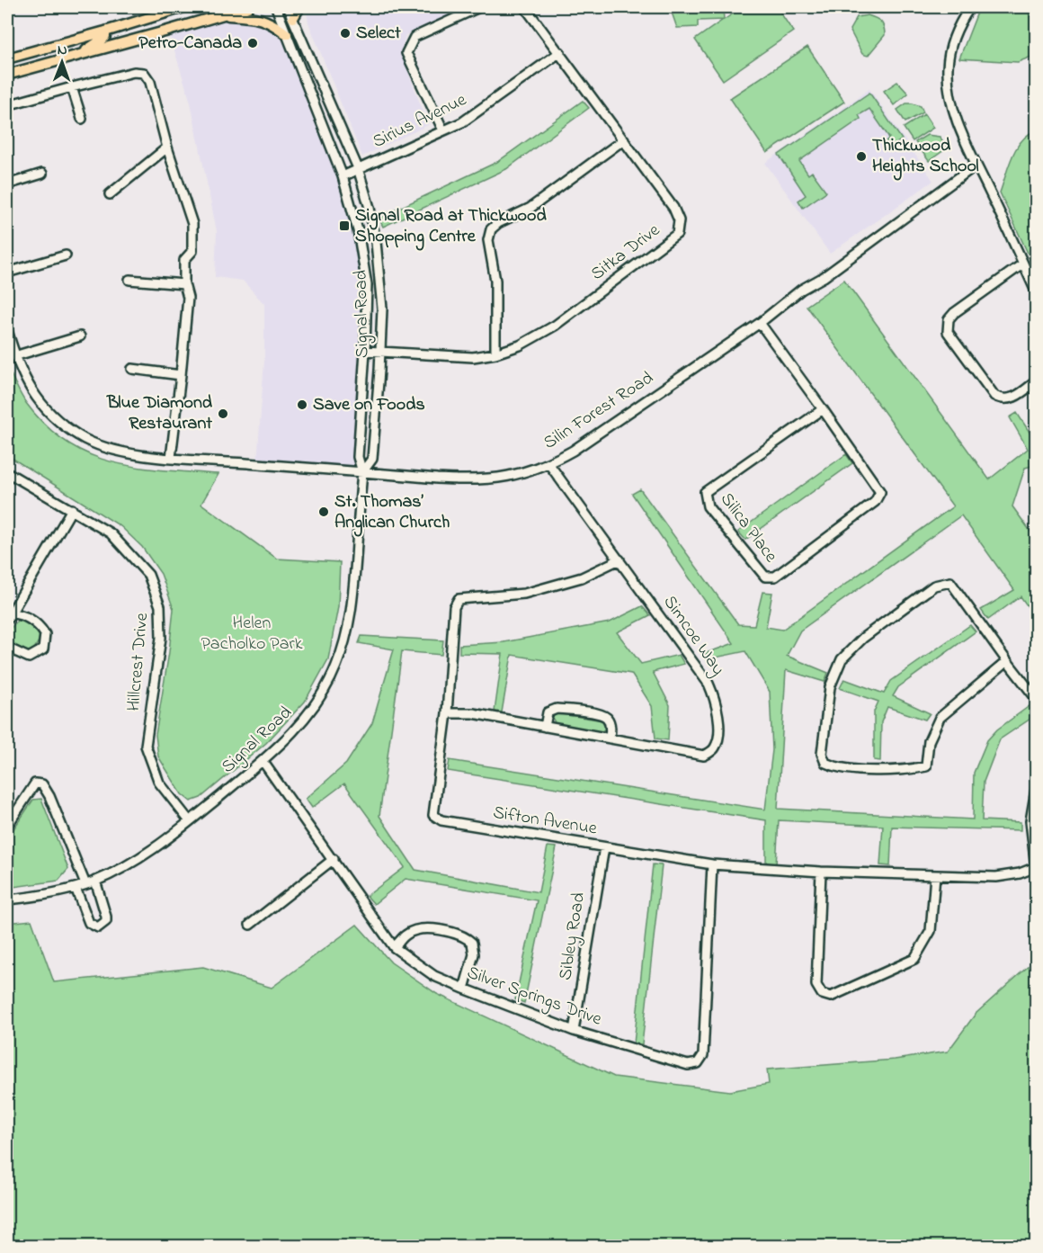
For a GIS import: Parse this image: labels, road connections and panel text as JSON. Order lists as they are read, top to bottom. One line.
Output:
{"streets":{"street":["Sirius Avenue","Sitka Drive","Signal Road","Silin Forest Road","Silica Place","Simcoe Way","Hillcrest Drive","Sifton Avenue","Sibley Road","Silver Springs Drive"]},"crossings":[["Sirius Avenue","Sitka Drive"],["Sirius Avenue","Signal Road"],["Sitka Drive","Signal Road"],["Signal Road","Silin Forest Road"],["Signal Road","Hillcrest Drive"],["Signal Road","Silver Springs Drive"],["Silin Forest Road","Silica Place"],["Silin Forest Road","Simcoe Way"],["Simcoe Way","Sifton Avenue"],["Sifton Avenue","Sibley Road"],["Sifton Avenue","Silver Springs Drive"],["Sibley Road","Silver Springs Drive"]],"parks":["Helen Pacholko Park"],"places":{"other":["Select","Petro-Canada","Thickwood Heights School","Save on Foods","Blue Diamond Restaurant","St. Thomas’ Anglican Church"],"transit":["Signal Road at Thickwood Shopping Centre"]},"north":"top"}
